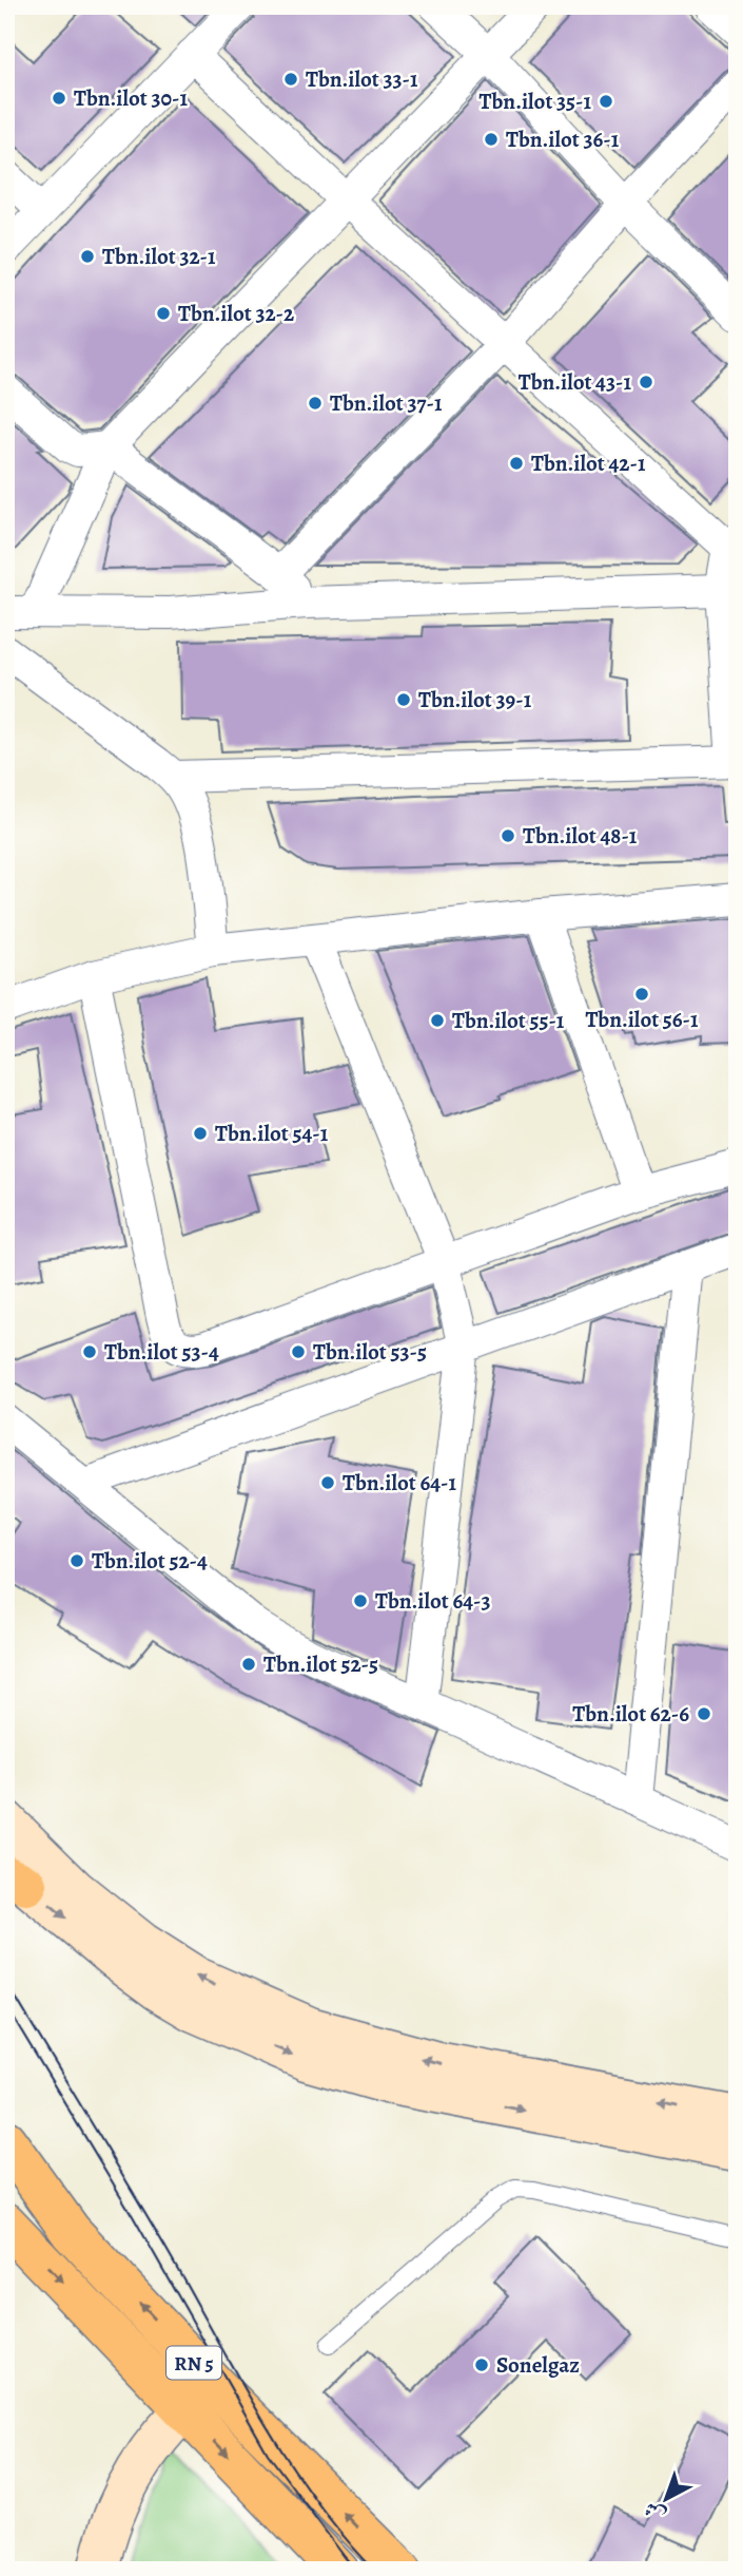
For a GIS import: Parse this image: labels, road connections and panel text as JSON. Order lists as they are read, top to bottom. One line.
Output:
{"streets":{"main road":["RN 5"]},"places":["Tbn.ilot 33-1","Tbn.ilot 30-1","Tbn.ilot 35-1","Tbn.ilot 36-1","Tbn.ilot 32-1","Tbn.ilot 32-2","Tbn.ilot 43-1","Tbn.ilot 37-1","Tbn.ilot 42-1","Tbn.ilot 39-1","Tbn.ilot 48-1","Tbn.ilot 56-1","Tbn.ilot 55-1","Tbn.ilot 54-1","Tbn.ilot 53-4","Tbn.ilot 53-5","Tbn.ilot 64-1","Tbn.ilot 52-4","Tbn.ilot 64-3","Tbn.ilot 52-5","Tbn.ilot 62-6","Sonelgaz"],"north":"bottom left"}
